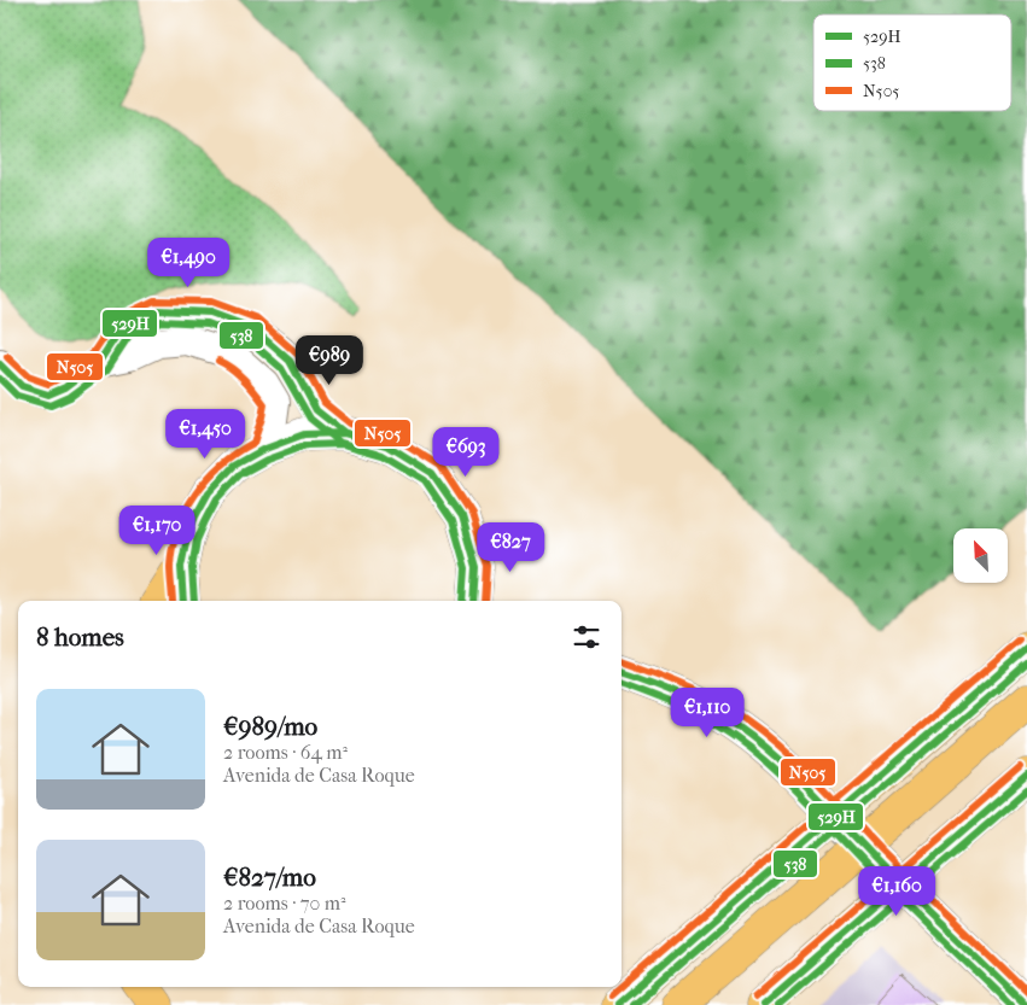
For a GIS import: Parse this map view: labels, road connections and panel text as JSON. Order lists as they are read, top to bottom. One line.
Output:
{"lines":["transit line N505","transit line 529H","transit line 538"],"legend":["529H","538","N505"],"north":"top left","page":{"price":["€1,490","€989","€1,450","€693","€1,170","€827","€1,110","€1,160"],"heading":"8 homes","list":[{"name":"€989/mo","note":"2 rooms · 64 m² · Avenida de Casa Roque"},{"name":"€827/mo","note":"2 rooms · 70 m² · Avenida de Casa Roque"}]}}
